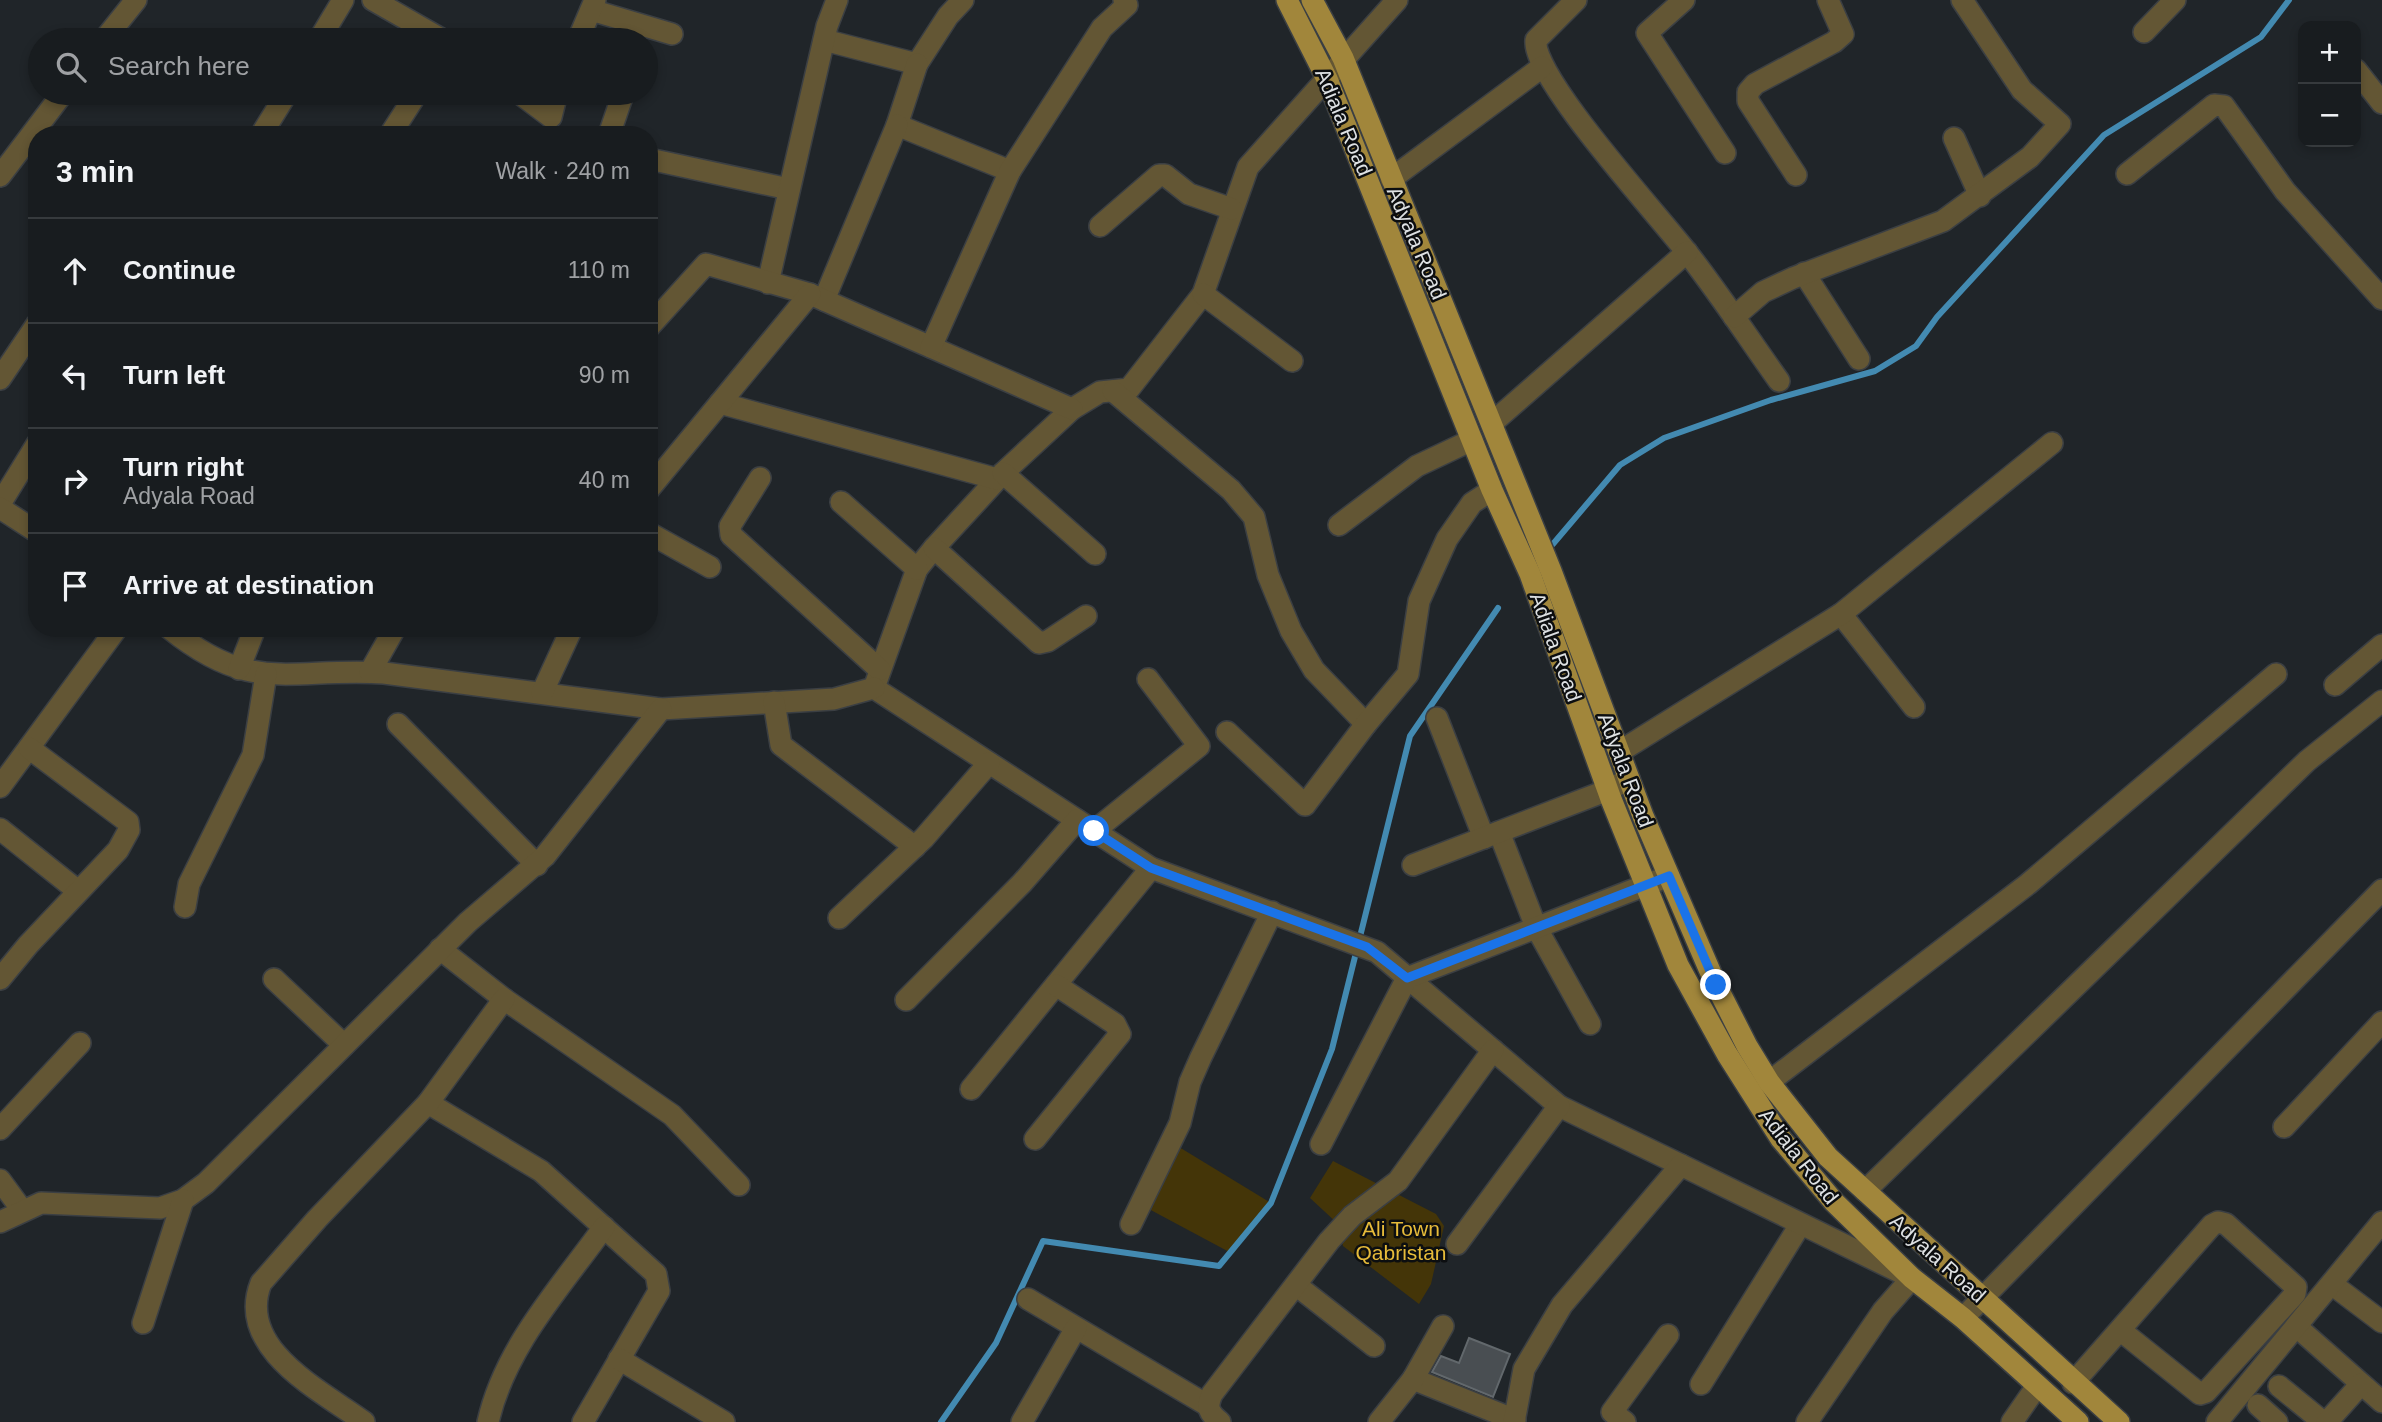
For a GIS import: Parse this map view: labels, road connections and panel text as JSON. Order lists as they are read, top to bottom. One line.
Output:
{"streets":{"main road":["Adiala Road","Adyala Road"]},"parks":["Ali Town Qabristan"],"page":{"map_buttons":["+","−"],"search":"Search here","heading":["3 min","Walk · 240 m"],"list":[["Continue","110 m"],["Turn left","90 m"],["Turn right","Adyala Road","40 m"],"Arrive at destination"]}}
